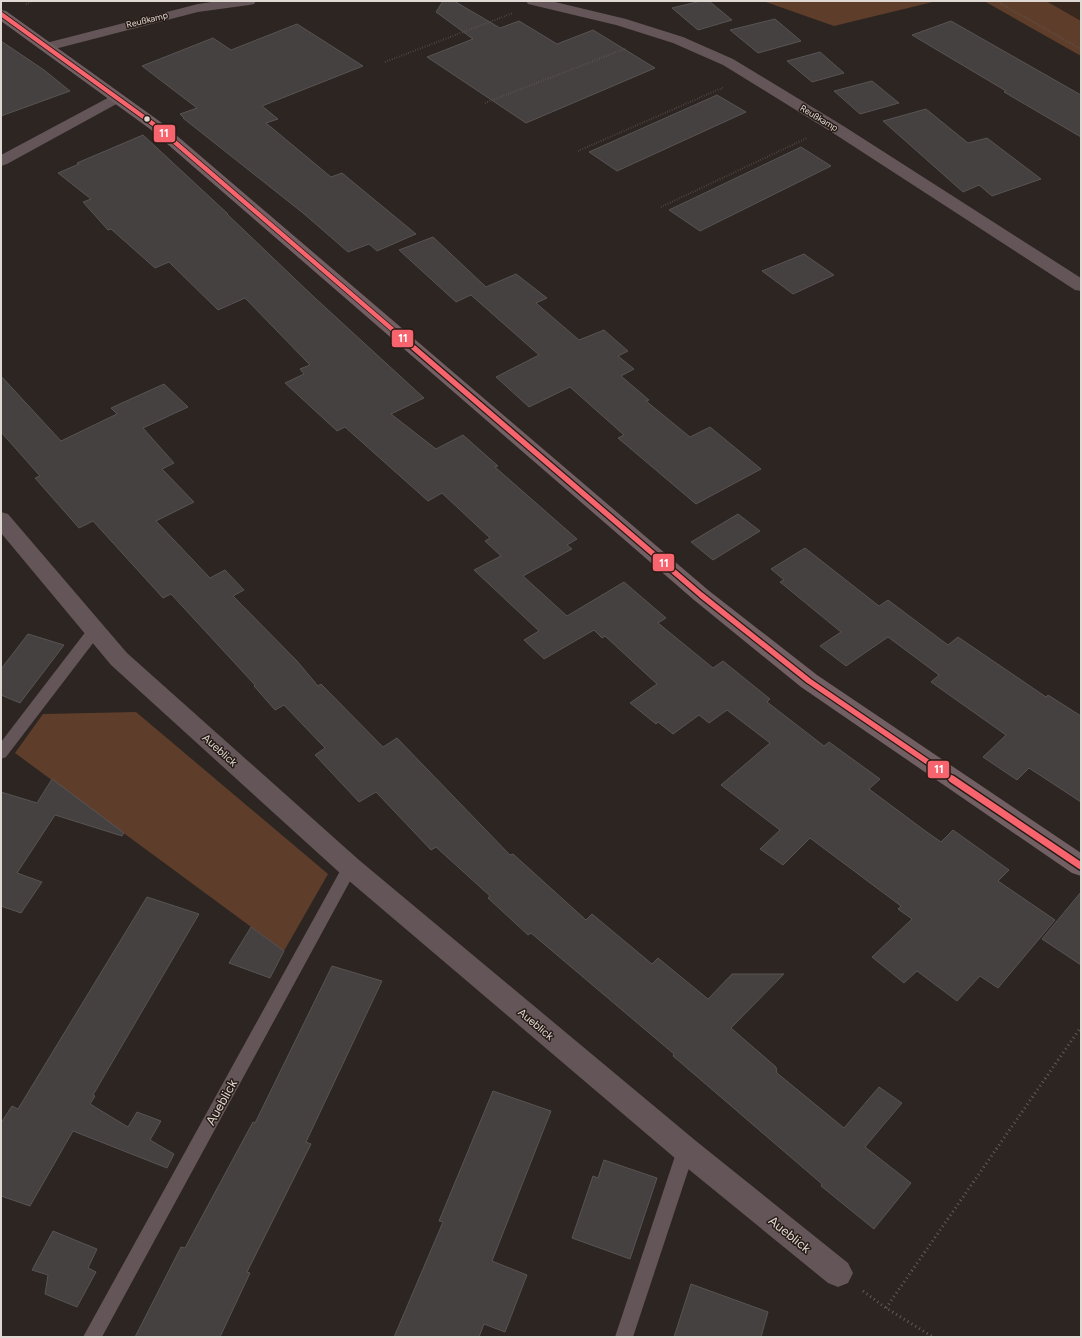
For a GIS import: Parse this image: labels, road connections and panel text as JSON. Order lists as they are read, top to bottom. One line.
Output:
{"streets":{"street":["Reußkamp","Aueblick"]},"lines":["transit line 11"]}
